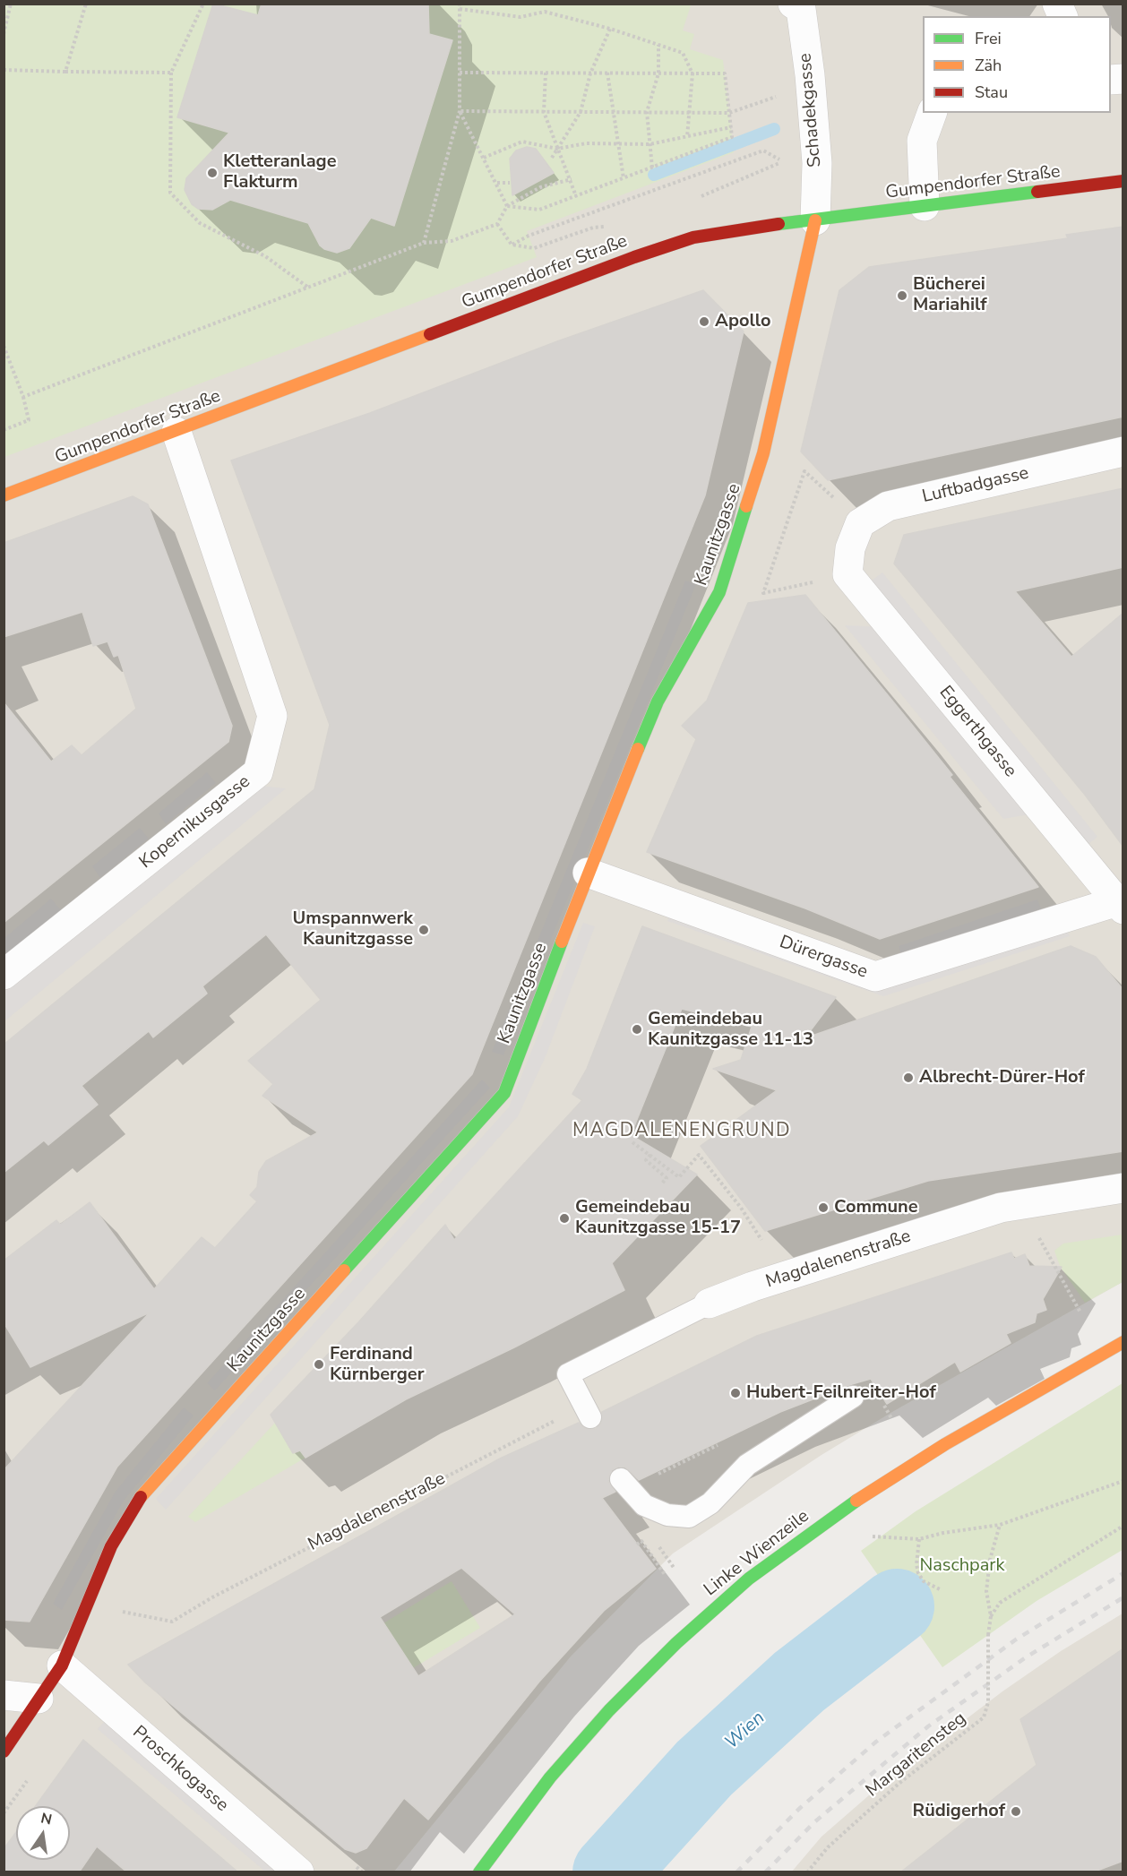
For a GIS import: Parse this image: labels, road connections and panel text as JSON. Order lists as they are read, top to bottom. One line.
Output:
{"streets":{"street":["Schadekgasse","Gumpendorfer Straße","Luftbadgasse","Kaunitzgasse","Eggerthgasse","Kopernikusgasse","Dürergasse","Magdalenenstraße","Linke Wienzeile","Proschkogasse"],"path":["Margaritensteg"]},"crossings":[["Schadekgasse","Gumpendorfer Straße"],["Schadekgasse","Kaunitzgasse"],["Gumpendorfer Straße","Kaunitzgasse"],["Gumpendorfer Straße","Kopernikusgasse"],["Luftbadgasse","Eggerthgasse"],["Kaunitzgasse","Dürergasse"],["Kaunitzgasse","Proschkogasse"],["Eggerthgasse","Dürergasse"]],"districts":["MAGDALENENGRUND"],"water":["Wien"],"parks":["Naschpark"],"places":["Kletteranlage Flakturm","Bücherei Mariahilf","Apollo","Umspannwerk Kaunitzgasse","Gemeindebau Kaunitzgasse 11-13","Albrecht-Dürer-Hof","Commune","Gemeindebau Kaunitzgasse 15-17","Ferdinand Kürnberger","Hubert-Feilnreiter-Hof","Rüdigerhof"],"legend":["Frei","Zäh","Stau"],"north":"top"}
